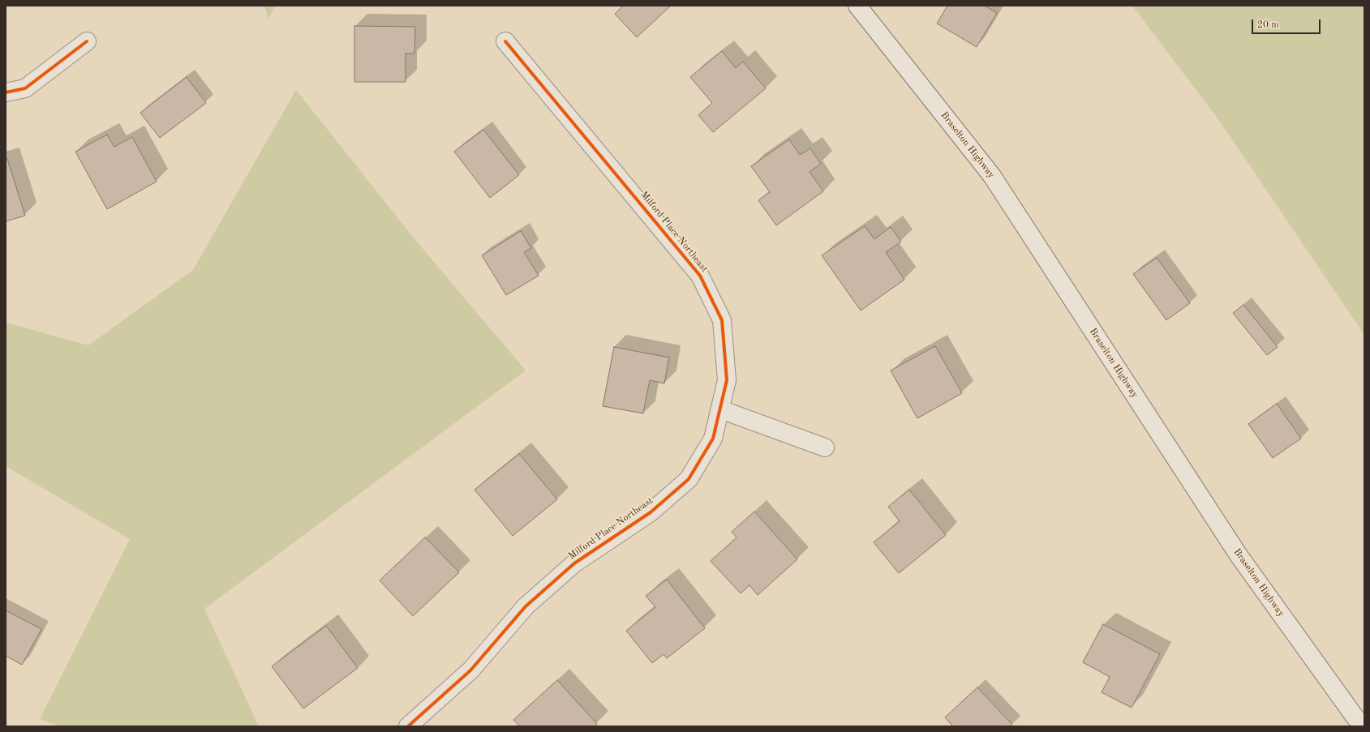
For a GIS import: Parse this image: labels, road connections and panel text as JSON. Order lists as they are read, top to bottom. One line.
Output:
{"streets":{"street":["Braselton Highway","Milford Place Northeast"]},"scale_bar":"20 m"}
